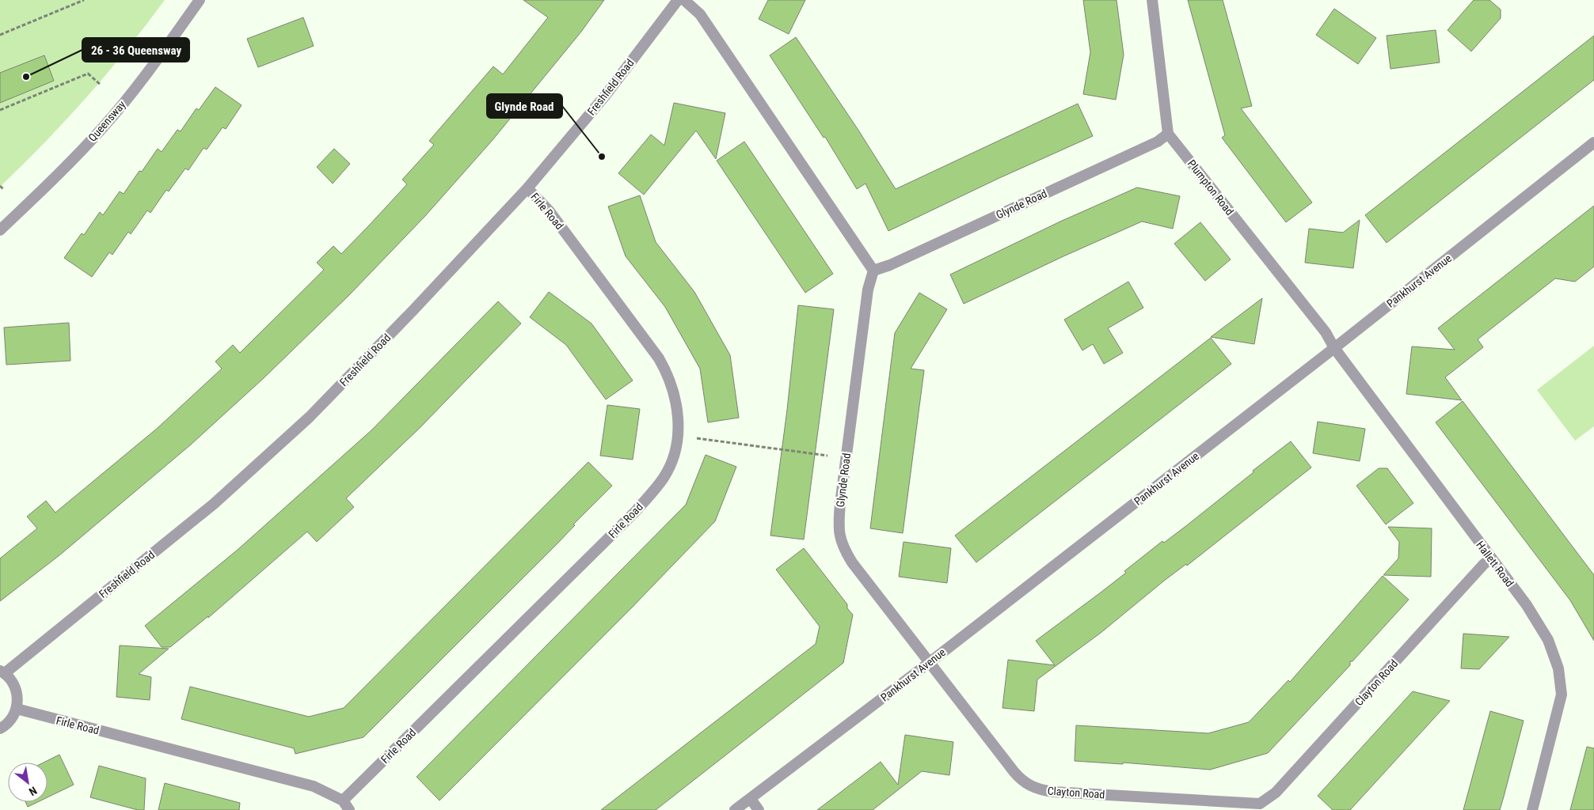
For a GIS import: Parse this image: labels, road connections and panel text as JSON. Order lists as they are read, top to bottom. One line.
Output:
{"streets":{"street":["Freshfield Road","Queensway","Plumpton Road","Glynde Road","Firle Road","Pankhurst Avenue","Hallett Road","Clayton Road"]},"crossings":[["Freshfield Road","Firle Road"],["Plumpton Road","Glynde Road"],["Plumpton Road","Pankhurst Avenue"],["Plumpton Road","Hallett Road"],["Glynde Road","Pankhurst Avenue"],["Glynde Road","Clayton Road"],["Pankhurst Avenue","Hallett Road"],["Pankhurst Avenue","Clayton Road"],["Hallett Road","Clayton Road"]],"places":["26 - 36 Queensway","Glynde Road"],"north":"bottom right"}
